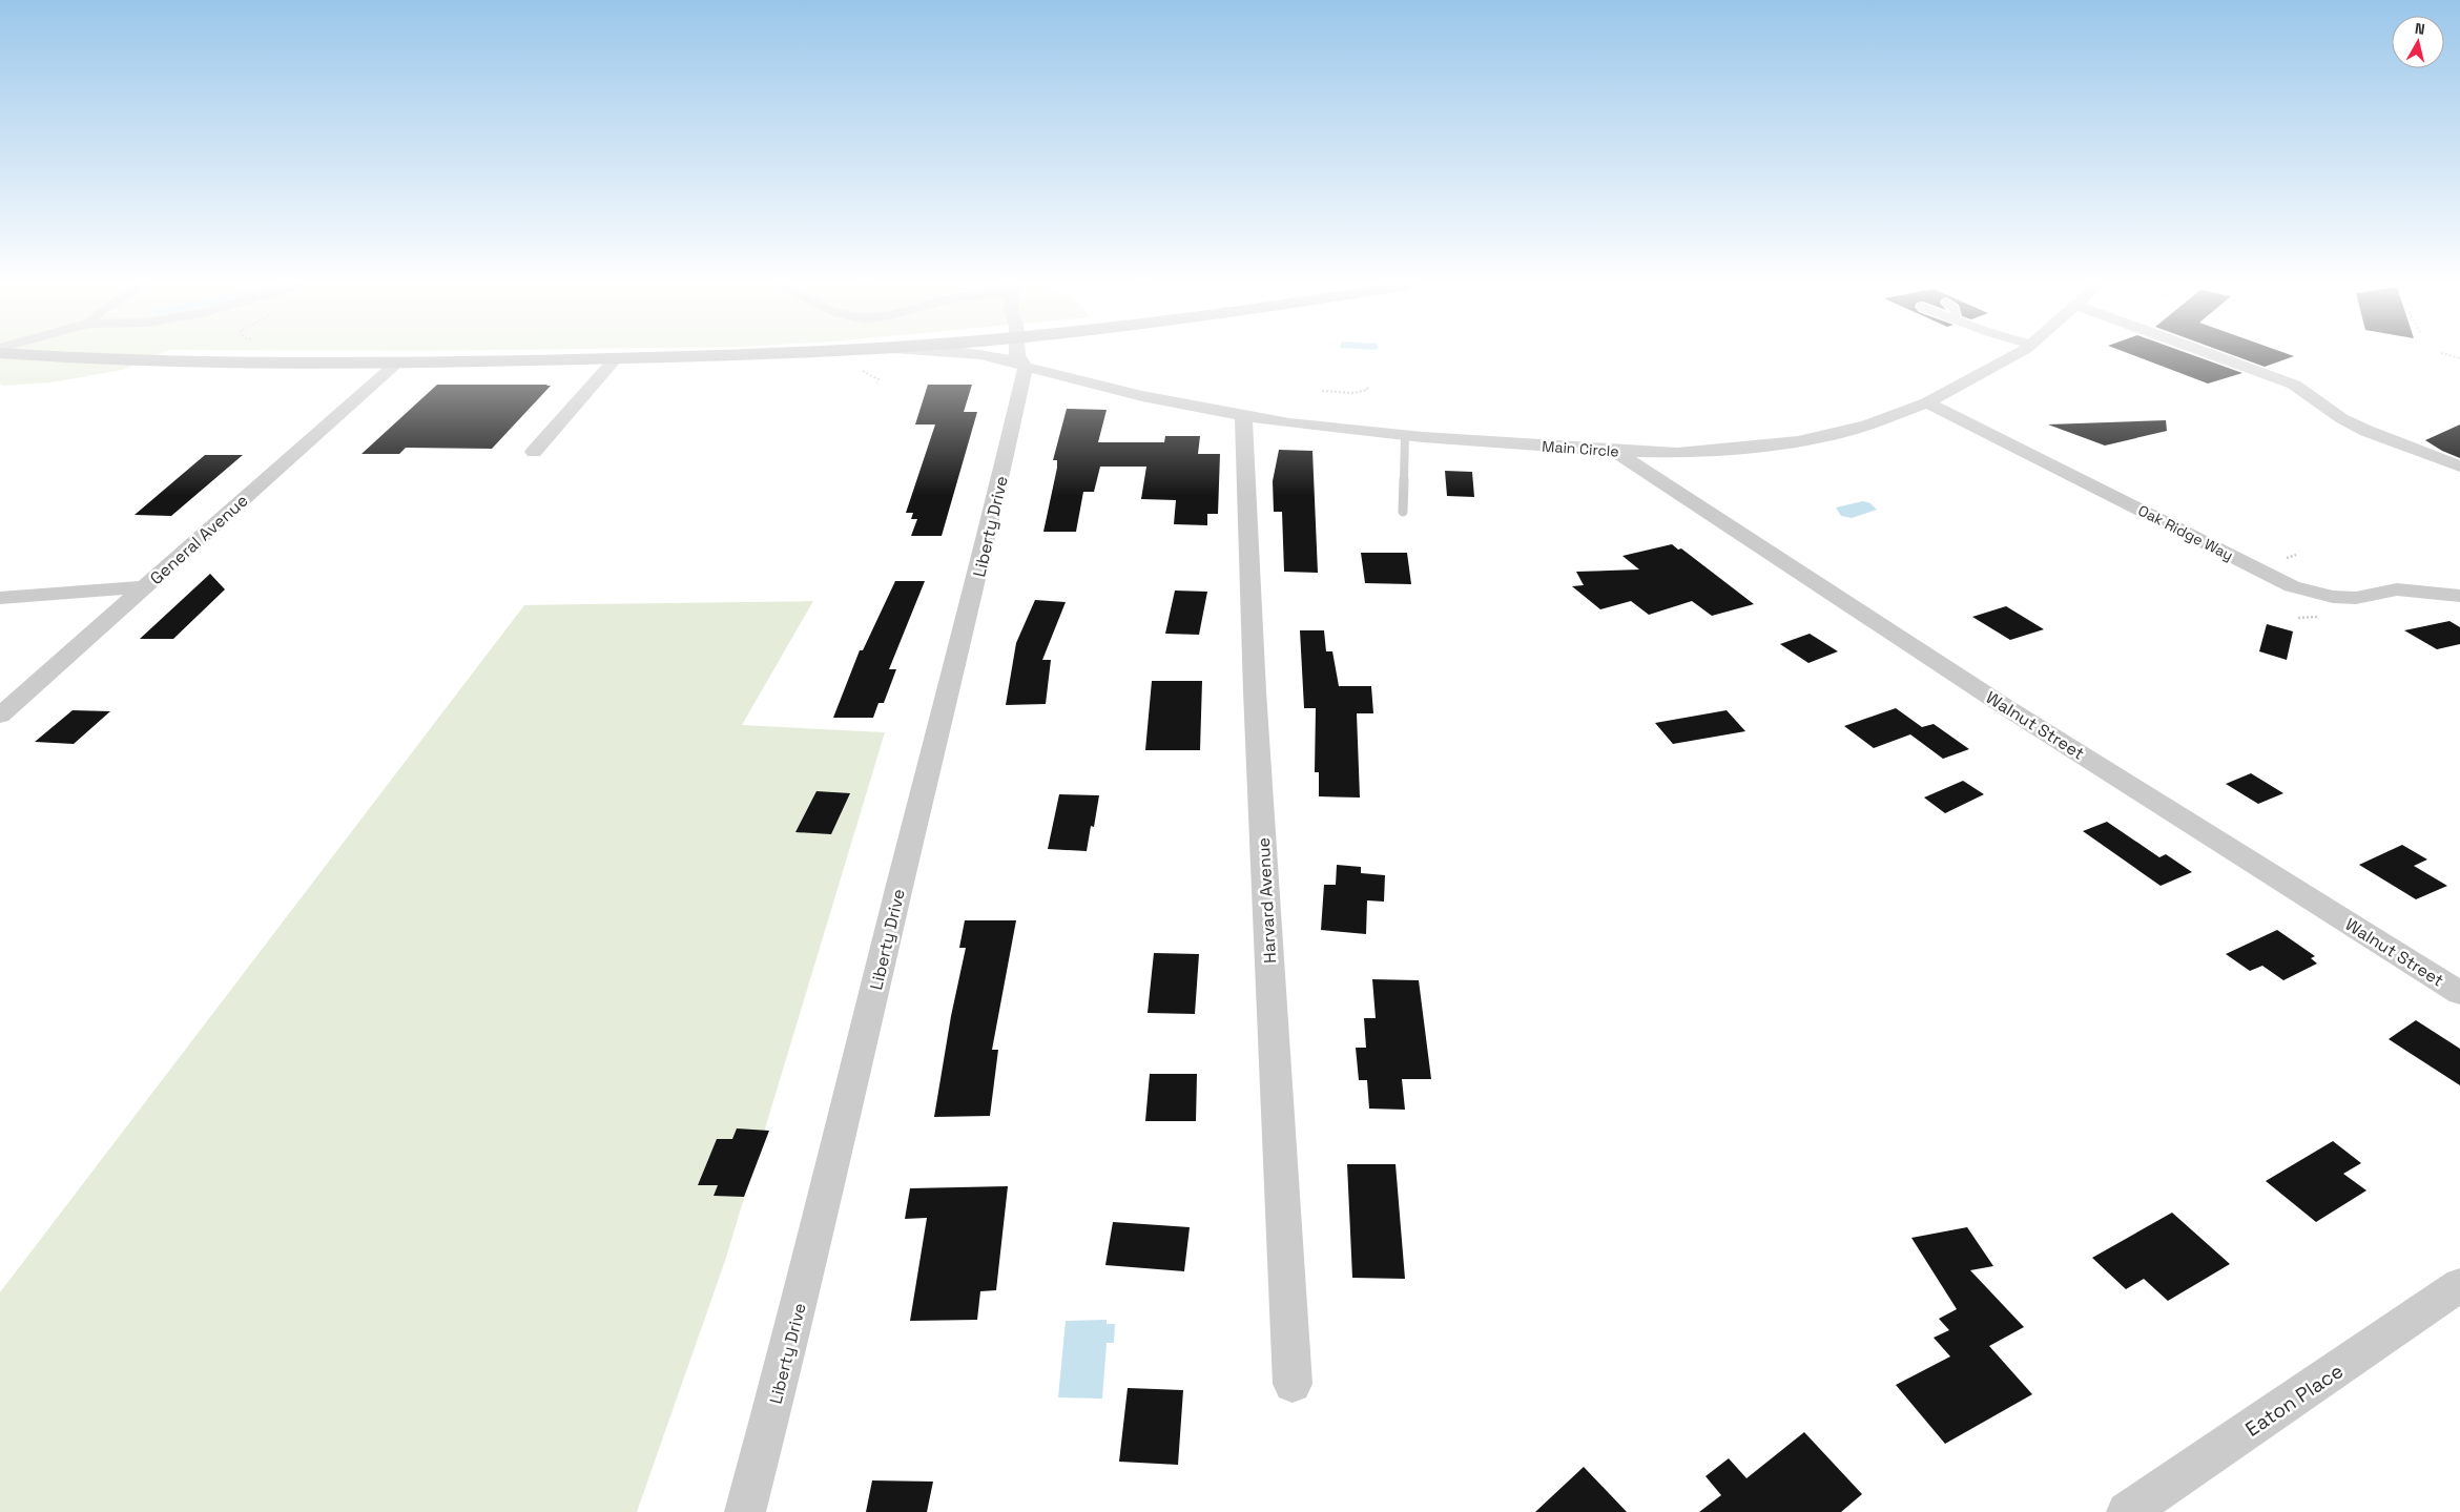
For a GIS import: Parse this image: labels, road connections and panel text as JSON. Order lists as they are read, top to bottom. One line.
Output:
{"streets":{"street":["Main Circle","Liberty Drive","Oak Ridge Way","General Avenue","Walnut Street","Harvard Avenue","Eaton Place"]},"crossings":[["Main Circle","Liberty Drive"],["Main Circle","Oak Ridge Way"],["Main Circle","Walnut Street"],["Main Circle","Harvard Avenue"]],"north":"top"}
